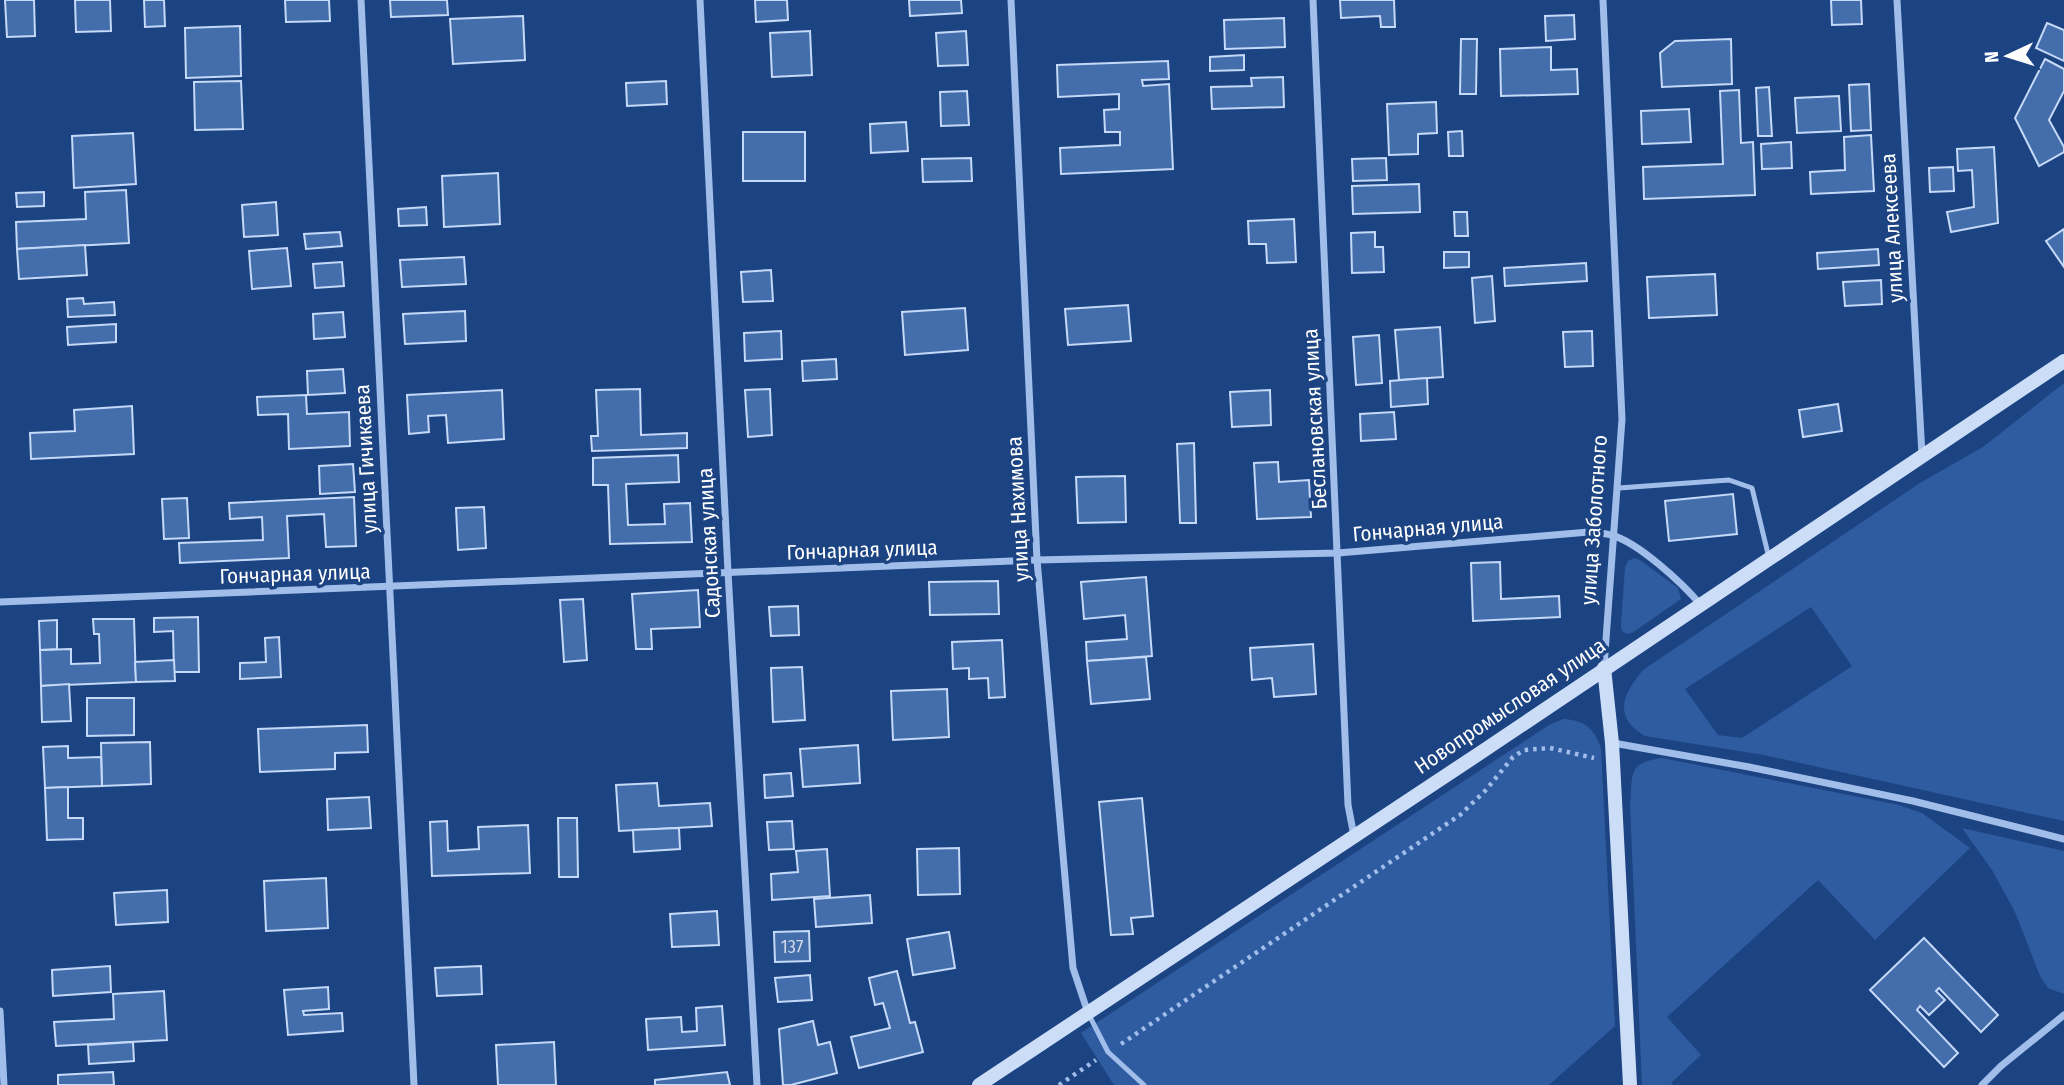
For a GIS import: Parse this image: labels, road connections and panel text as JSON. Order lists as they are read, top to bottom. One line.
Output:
{"streets":{"main road":["улица Заболотного","Новопромысловая улица"],"street":["улица Алексеева","Беслановская улица","улица Гичикаева","улица Нахимова","Гончарная улица","Садонская улица"]},"crossings":[["улица Алексеева","Новопромысловая улица"],["Беслановская улица","Гончарная улица"],["Беслановская улица","Новопромысловая улица"],["улица Гичикаева","Гончарная улица"],["улица Нахимова","Гончарная улица"],["улица Нахимова","Новопромысловая улица"],["улица Заболотного","Гончарная улица"],["улица Заболотного","Новопромысловая улица"],["Гончарная улица","Садонская улица"],["Гончарная улица","Новопромысловая улица"]],"house_numbers":["137"],"north":"left"}
